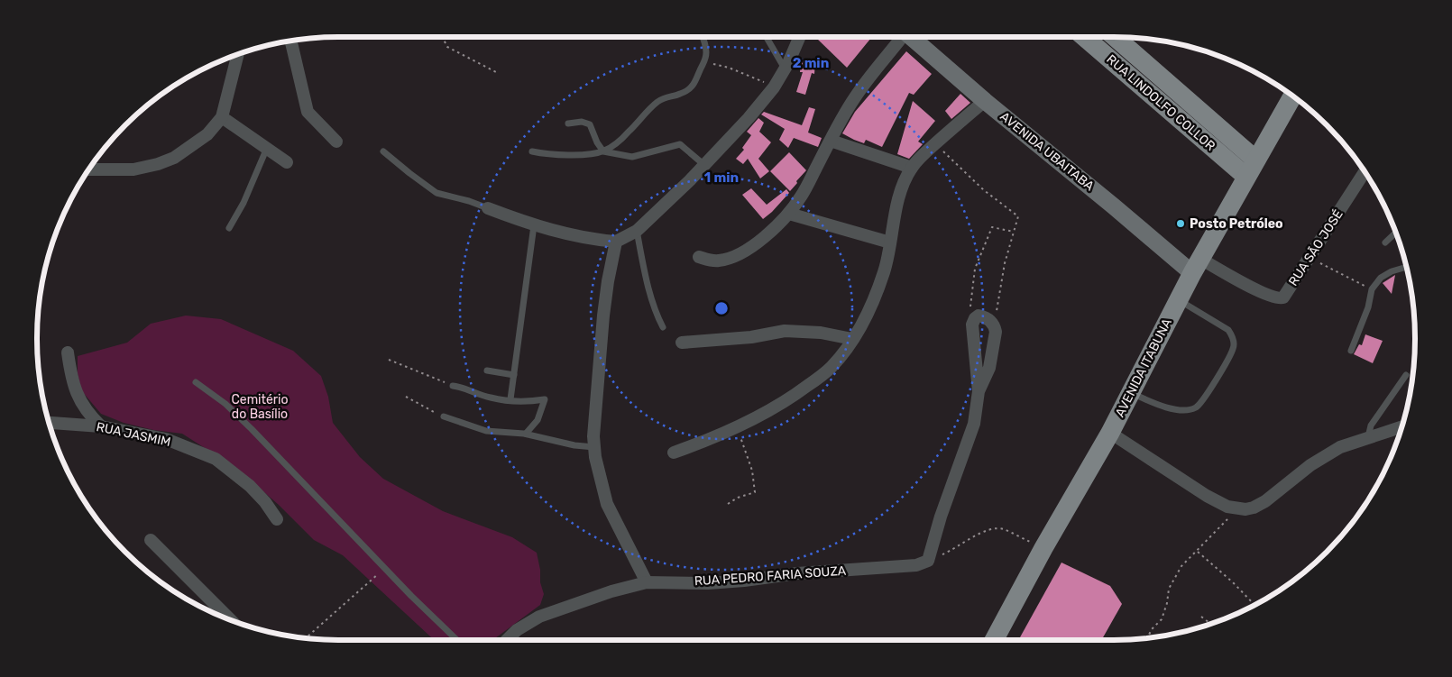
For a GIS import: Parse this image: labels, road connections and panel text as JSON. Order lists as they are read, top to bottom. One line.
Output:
{"streets":{"main road":["RUA LINDOLFO COLLOR","AVENIDA UBAITABA","AVENIDA ITABUNA"],"street":["RUA SÃO JOSÉ","RUA JASMIM","RUA PEDRO FARIA SOUZA"]},"crossings":[["RUA LINDOLFO COLLOR","AVENIDA ITABUNA"],["AVENIDA UBAITABA","RUA SÃO JOSÉ"],["AVENIDA UBAITABA","AVENIDA ITABUNA"],["RUA SÃO JOSÉ","AVENIDA ITABUNA"]],"parks":["Cemitério do Basílio"],"places":["Posto Petróleo"],"rings":["2 min","1 min"]}
